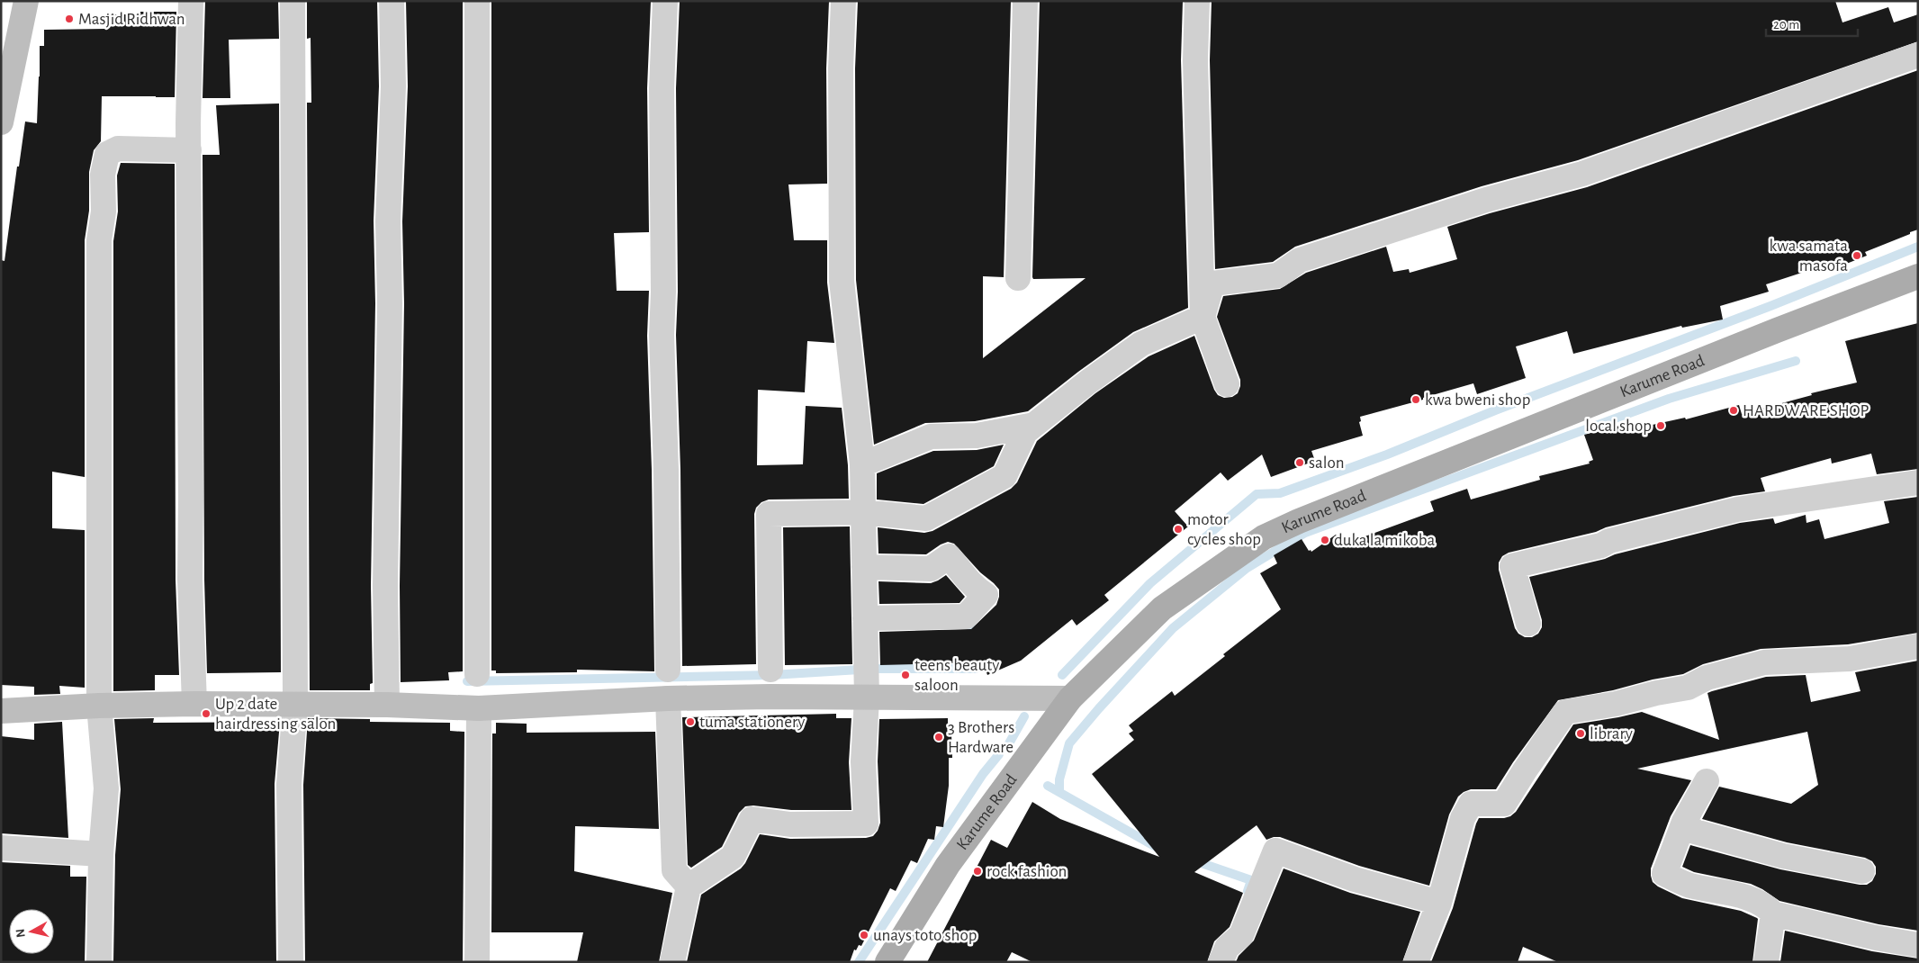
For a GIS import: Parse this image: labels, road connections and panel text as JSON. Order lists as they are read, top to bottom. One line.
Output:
{"streets":{"main road":["Karume Road"]},"places":["Masjid Ridhwan","kwa samata masofa","kwa bweni shop","HARDWARE SHOP","local shop","salon","motor cycles shop","duka la mikoba","teens beauty saloon","Up 2 date hairdressing salon","tuma stationery","library","3 Brothers Hardware","rock fashion","unays toto shop"],"scale_bar":"20 m","north":"left"}
